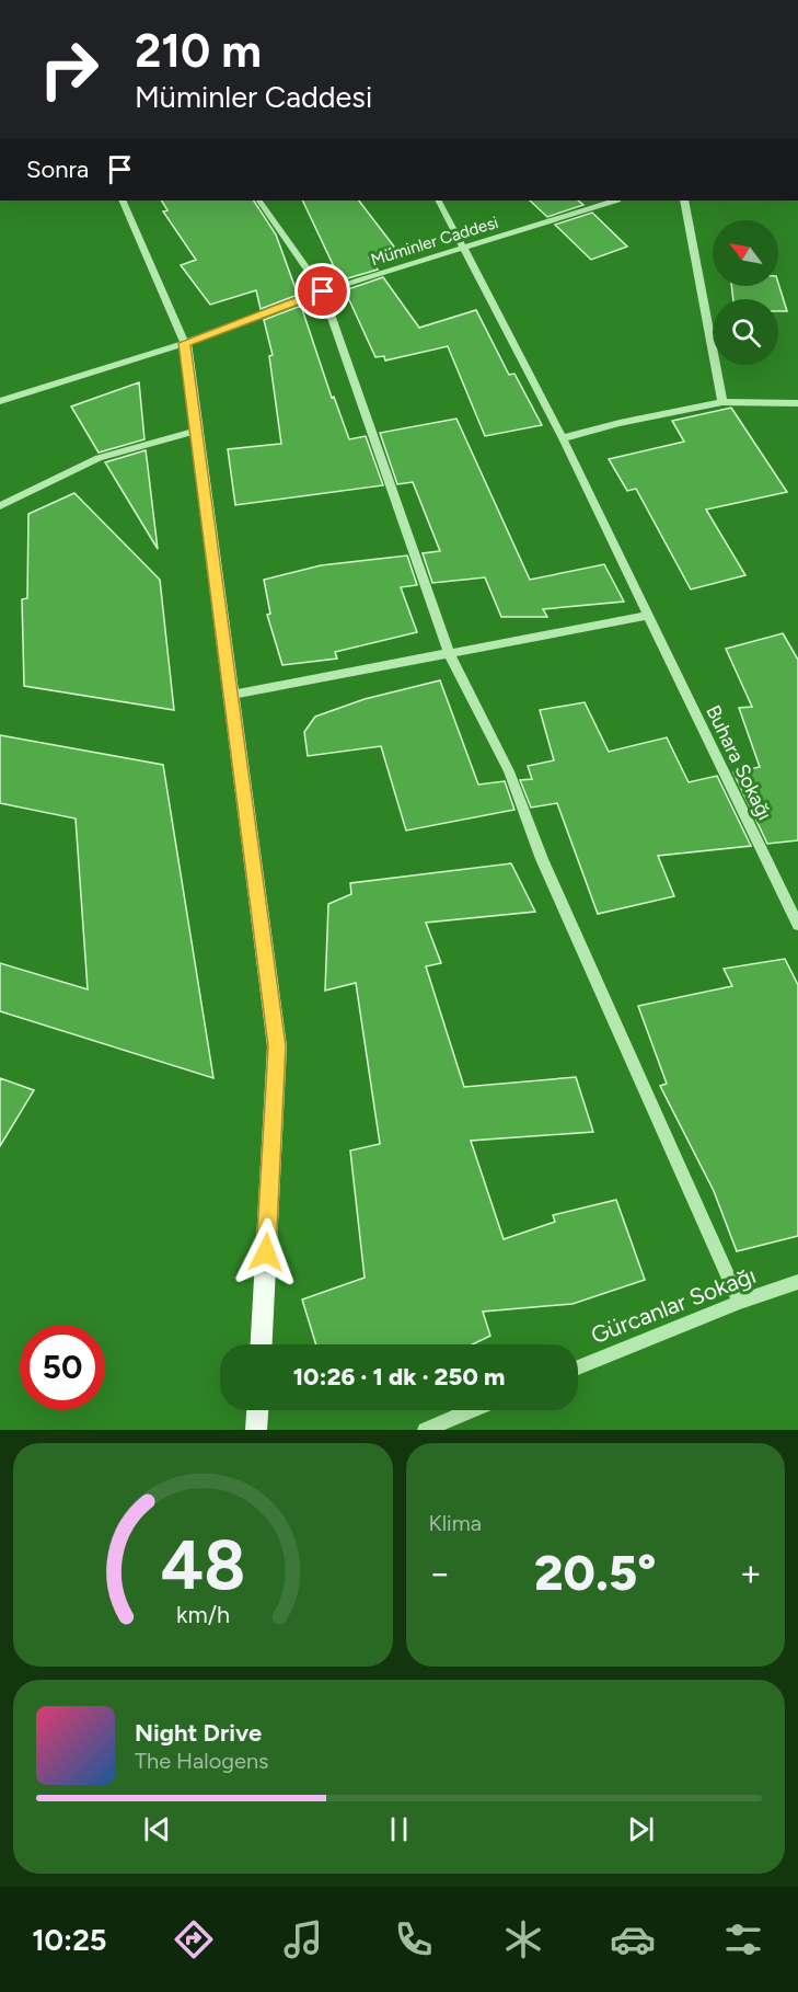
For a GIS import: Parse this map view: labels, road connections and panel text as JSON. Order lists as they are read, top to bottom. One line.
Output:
{"streets":{"street":["Müminler Caddesi","Buhara Sokağı","Gürcanlar Sokağı"]},"crossings":[["Müminler Caddesi","Buhara Sokağı"]],"north":"top left","page":{"turn":["210 m","Müminler Caddesi"],"then":"Sonra","limit":"50","trip":"10:26 · 1 dk · 250 m","tile":"Klima","heat":["−","20.5°","+"],"song":["Night Drive","The Halogens"],"tabs":"10:25","gauge":["48","km/h"]}}
